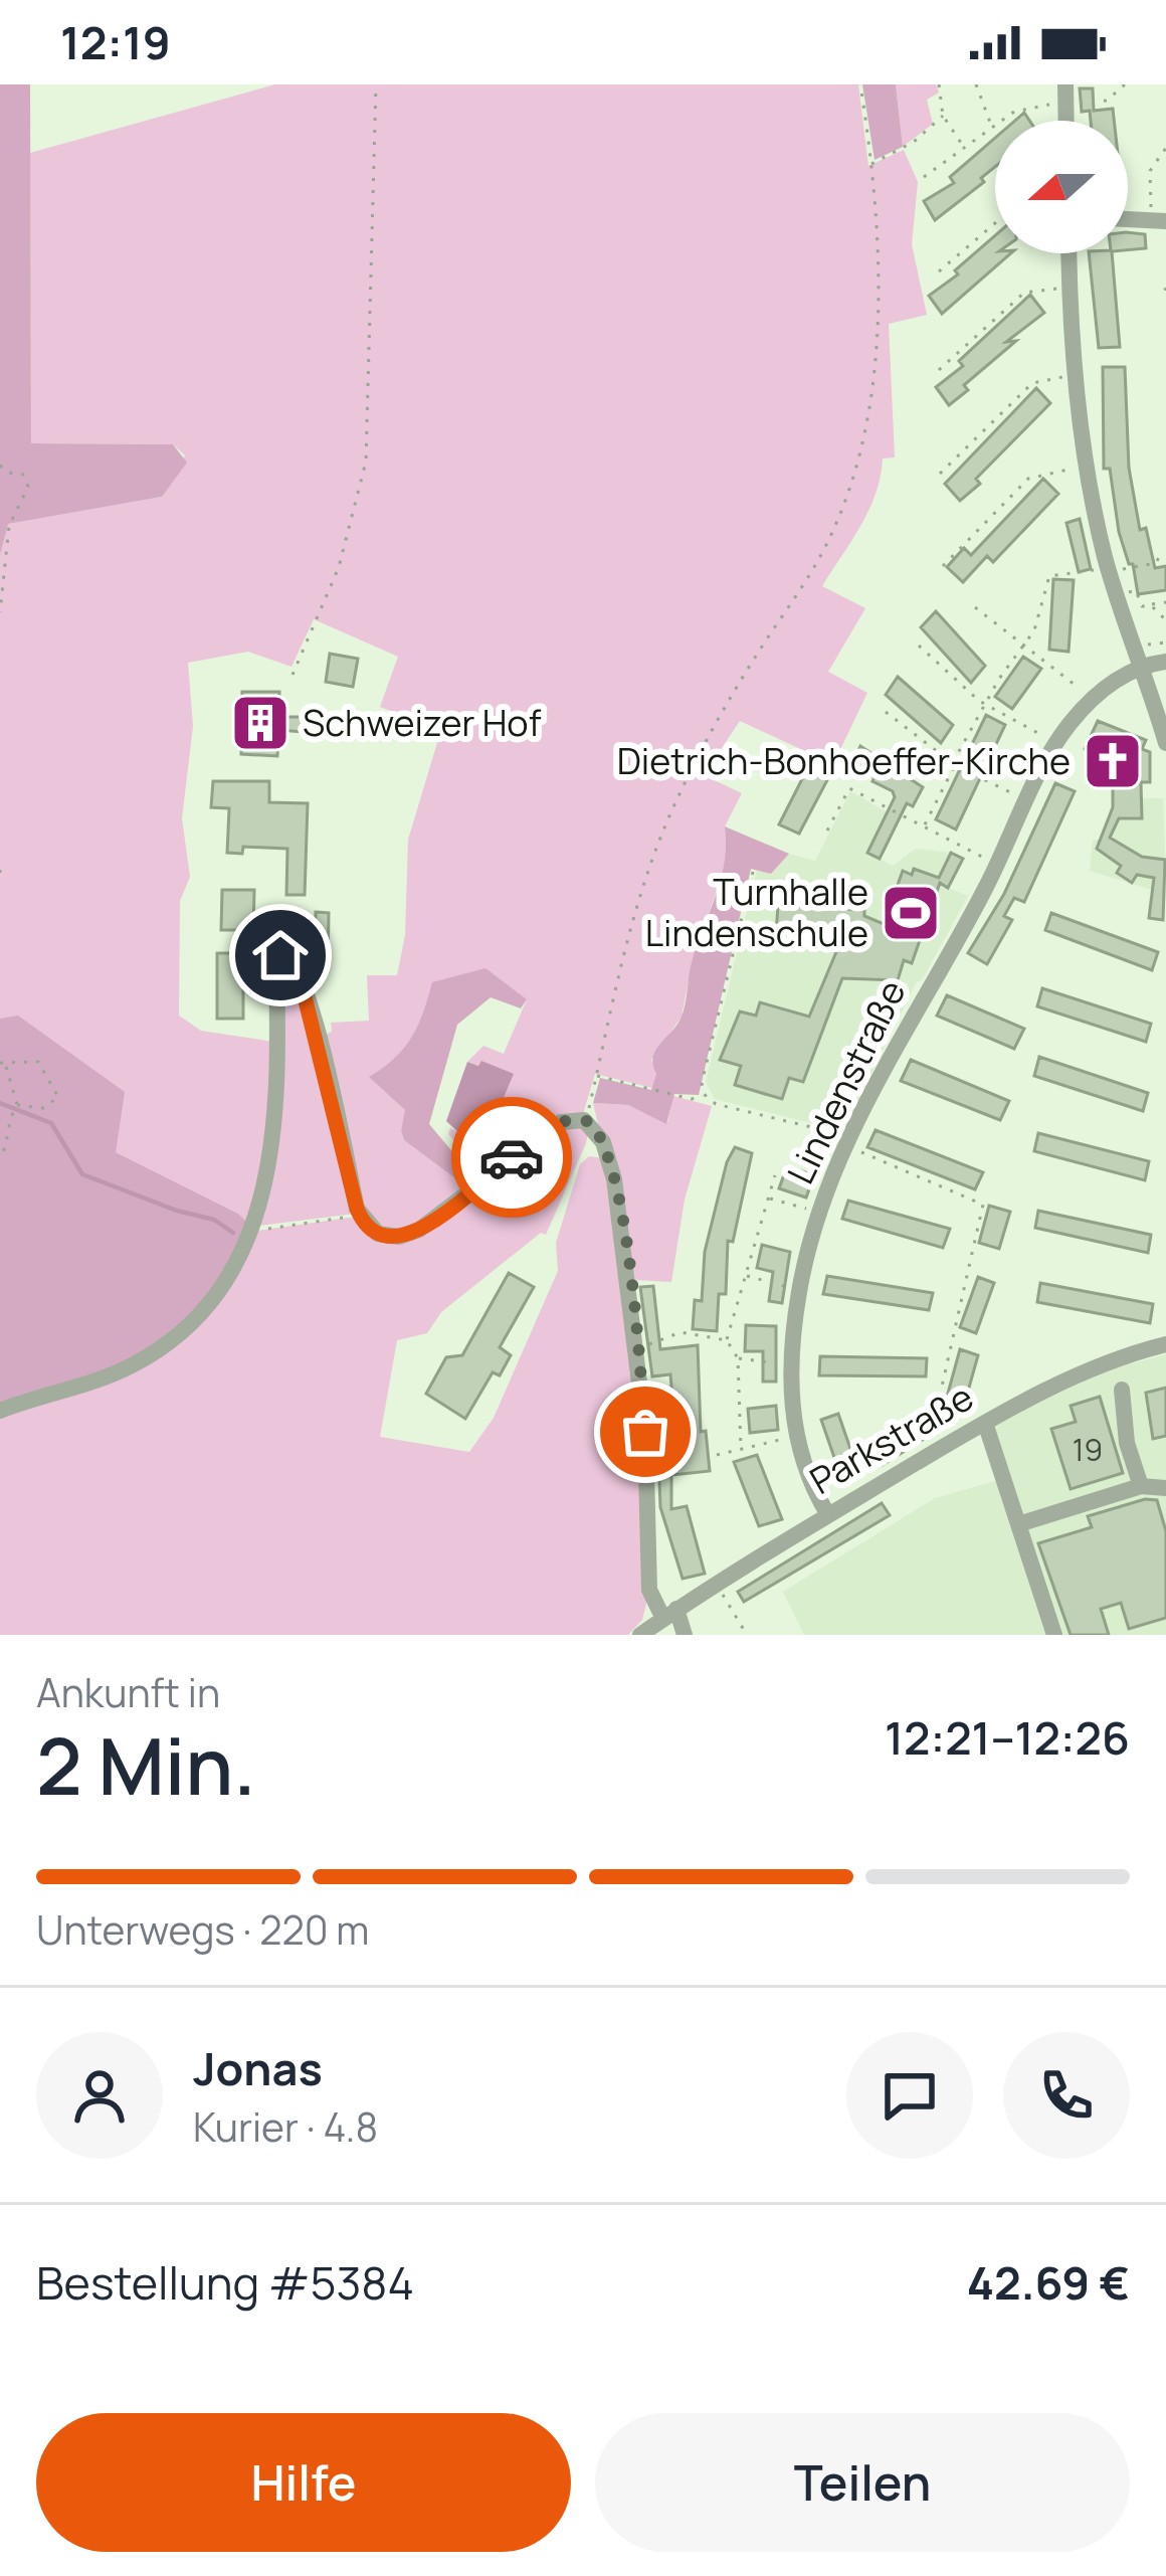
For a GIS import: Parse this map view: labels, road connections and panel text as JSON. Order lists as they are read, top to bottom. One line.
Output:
{"streets":{"street":["Lindenstraße","Parkstraße"]},"crossings":[["Lindenstraße","Parkstraße"]],"places":{"building":["Schweizer Hof"],"church":["Dietrich-Bonhoeffer-Kirche"],"sports":["Turnhalle Lindenschule"]},"house_numbers":["19"],"north":"left","page":{"status":"12:19","heading":["2 Min.","Ankunft in","12:21–12:26"],"panel":["Jonas","Kurier · 4.8","Bestellung #5384","42.69 €"],"bar":"Unterwegs · 220 m","buttons":["Hilfe","Teilen"]}}
